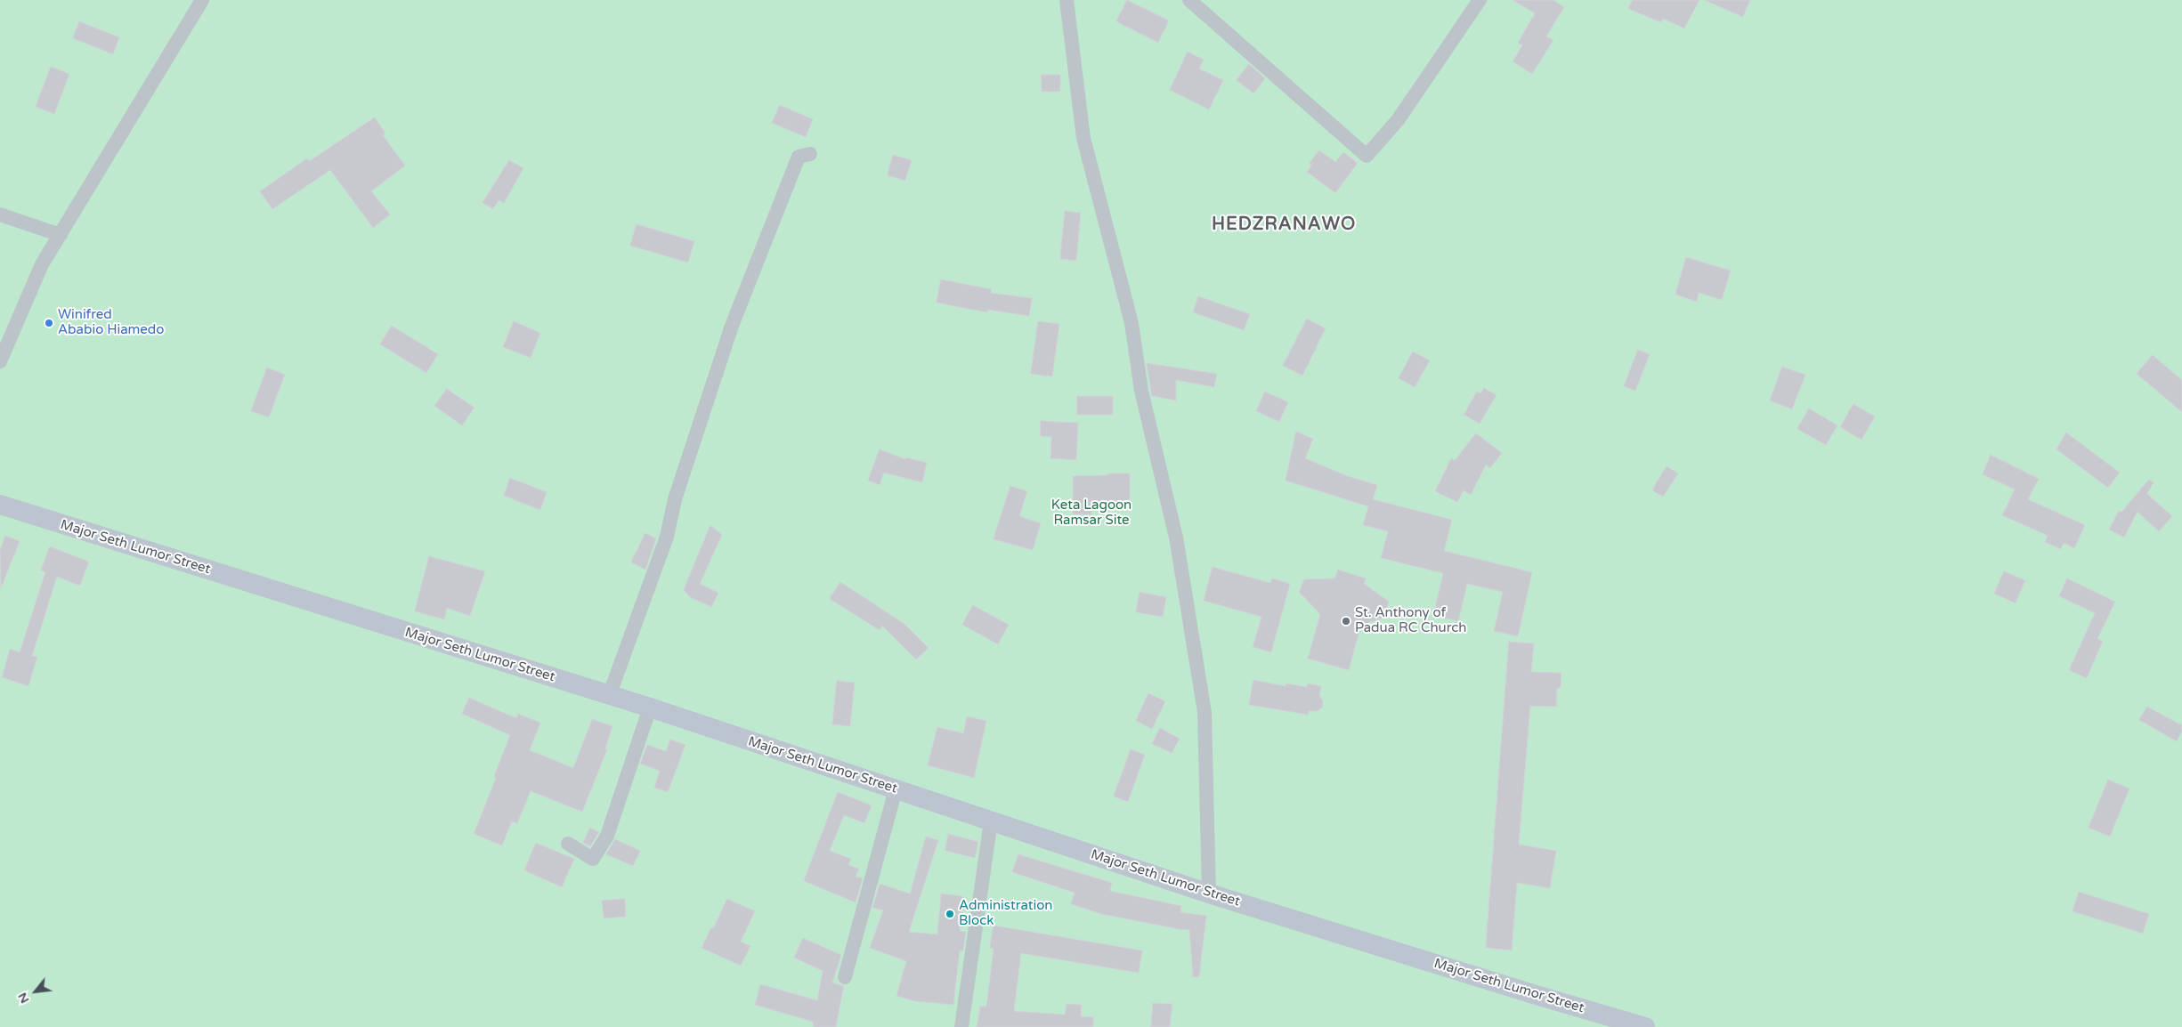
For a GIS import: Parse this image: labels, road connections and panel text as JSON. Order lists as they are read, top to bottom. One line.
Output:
{"streets":{"main road":["Major Seth Lumor Street"]},"districts":["HEDZRANAWO"],"parks":["Keta Lagoon Ramsar Site"],"places":["Winifred Ababio Hiamedo","St. Anthony of Padua RC Church","Administration Block"],"north":"bottom left"}
